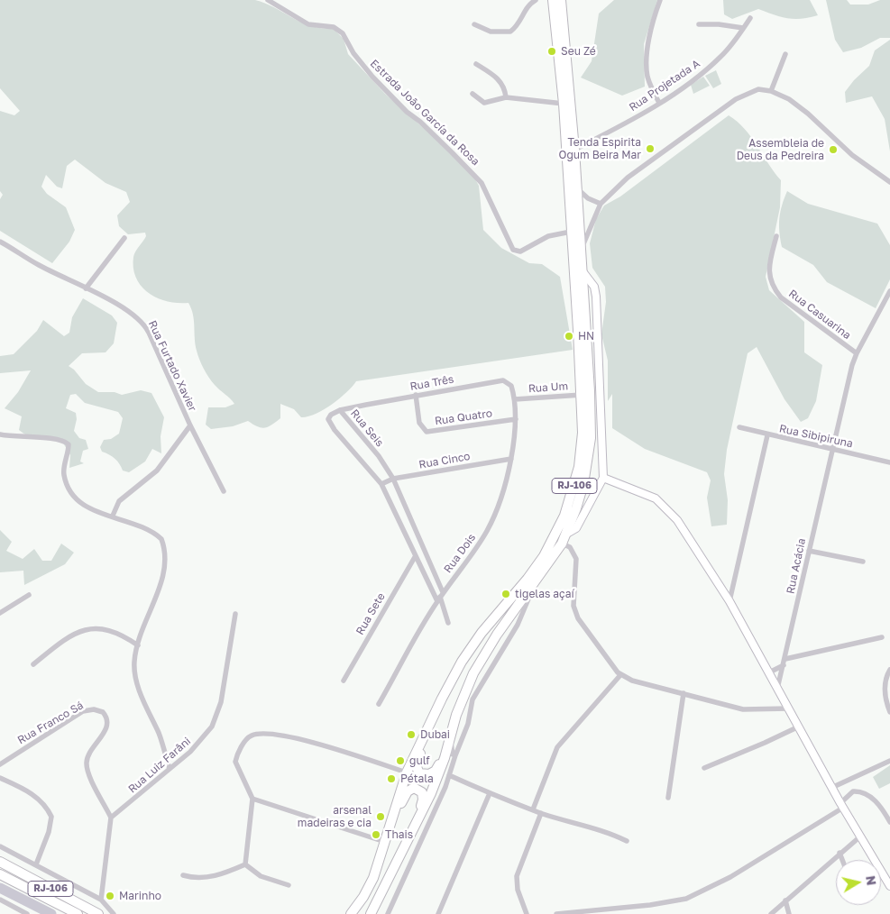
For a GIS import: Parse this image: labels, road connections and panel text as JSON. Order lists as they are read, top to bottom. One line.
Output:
{"streets":{"highway":["RJ-106"],"street":["Rua Projetada A","Estrada João García da Rosa","Rua Casuarina","Rua Furtado Xavier","Rua Três","Rua Um","Rua Quatro","Rua Seis","Rua Sibipiruna","Rua Cinco","Rua Dois","Rua Acácia","Rua Sete","Rua Franco Sá","Rua Luiz Farâni"]},"crossings":[["Rua Projetada A","RJ-106"],["Estrada João García da Rosa","RJ-106"],["Rua Casuarina","Rua Sibipiruna"],["Rua Casuarina","Rua Acácia"],["Rua Três","Rua Um"],["Rua Três","Rua Quatro"],["Rua Três","Rua Seis"],["Rua Três","Rua Dois"],["Rua Um","RJ-106"],["Rua Um","Rua Dois"],["Rua Quatro","Rua Dois"],["Rua Seis","Rua Cinco"],["Rua Seis","Rua Dois"],["Rua Seis","Rua Sete"],["Rua Sibipiruna","Rua Acácia"],["Rua Cinco","Rua Dois"],["Rua Franco Sá","Rua Luiz Farâni"]],"places":["Seu Zé","Tenda Espirita Ogum Beira Mar","Assembleia de Deus da Pedreira","HN","tigelas açaí","Dubai","gulf","Pétala","arsenal madeiras e cia","Thais","Marinho"],"north":"right"}
